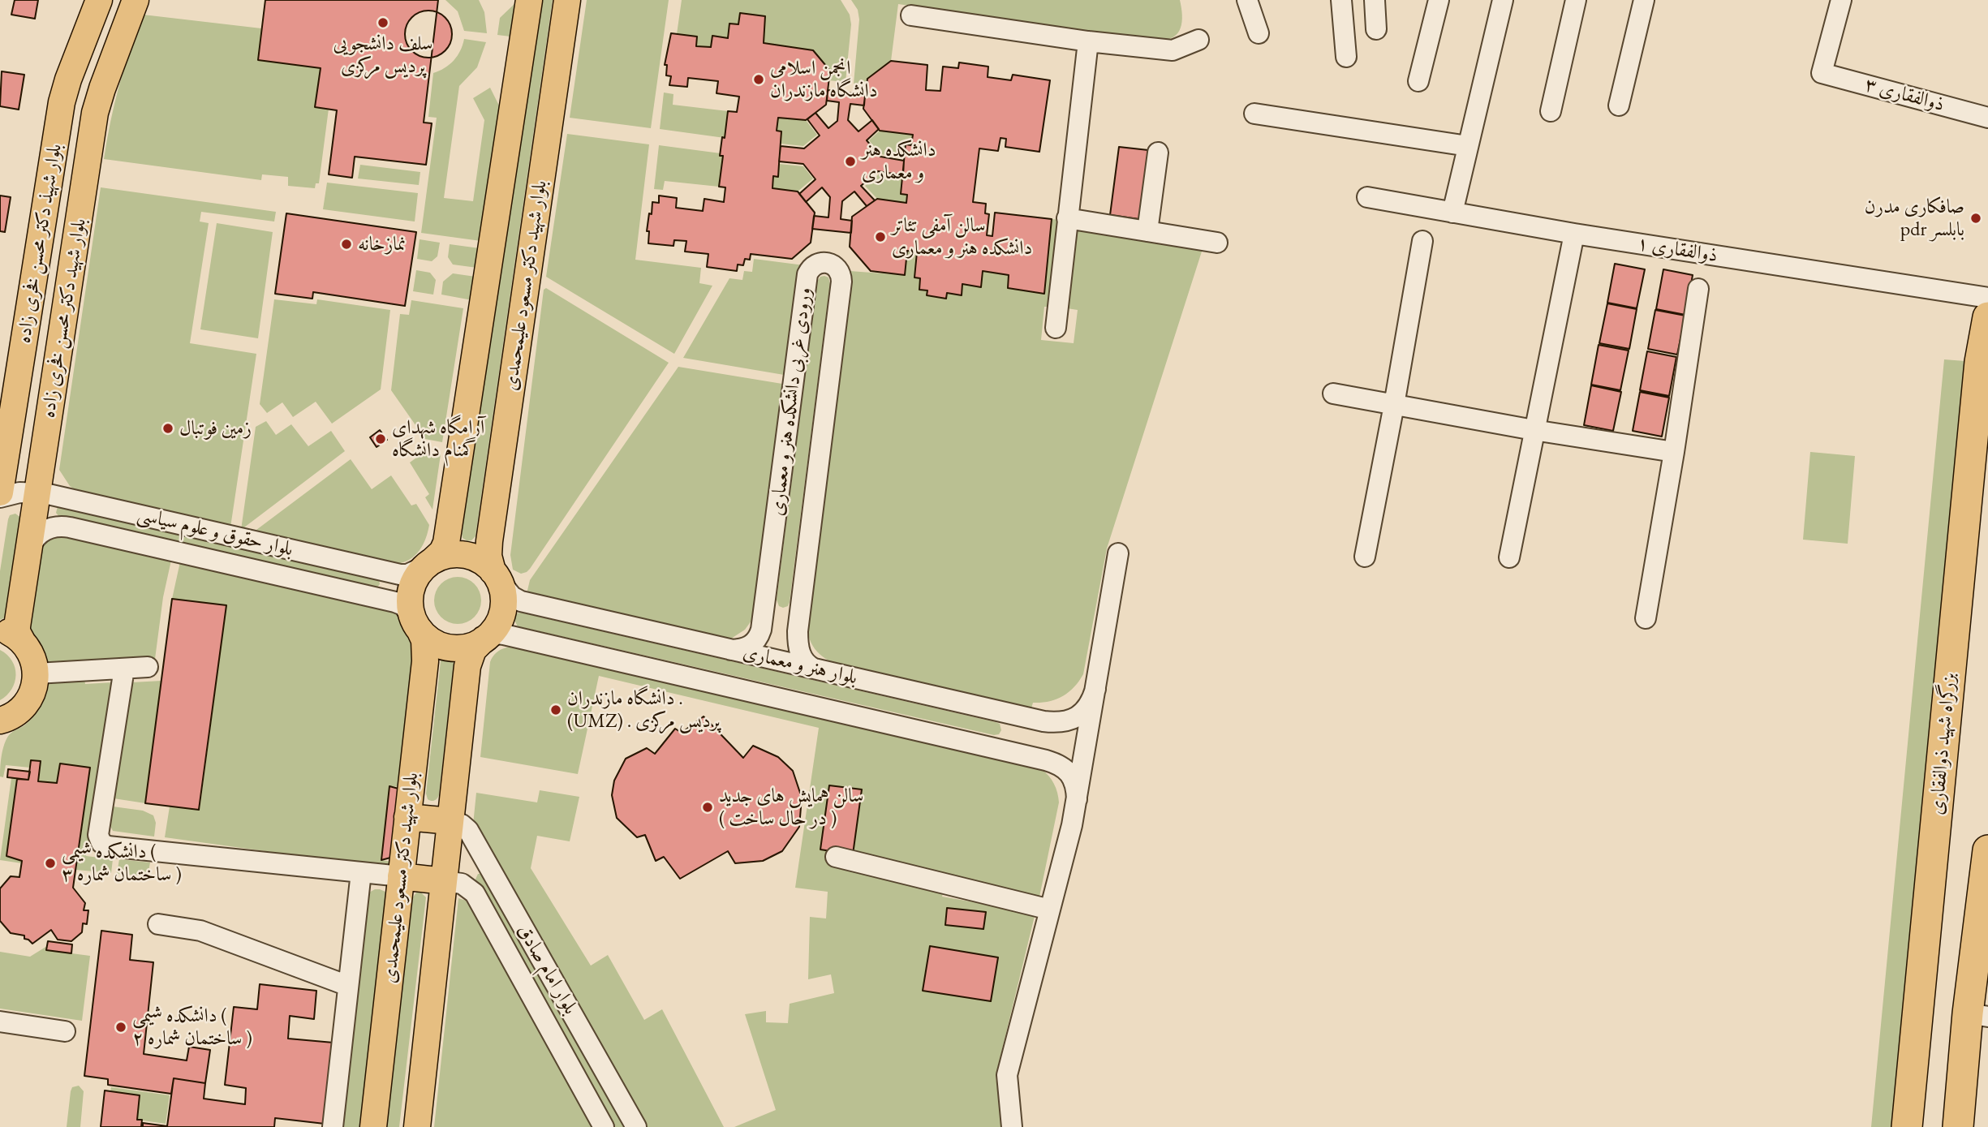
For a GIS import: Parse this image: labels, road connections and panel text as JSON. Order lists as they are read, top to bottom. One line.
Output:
{"streets":{"highway":["بزرگراه شهید ذوالفقاری"],"main road":["بلوار شهیذ دکتر محسن فخری زاده","بلوار شهید دکتر مسعود علیمحمدی","بلوار شهید دکتر محسن فخری زاده"],"street":["ذوالفقاری ۳","ذوالفقاری ۱","ورودی غربی دانشکده هنر و معماری","بلوار حقوق و علوم سیاسی","بلوار هنر و معماری","بلوار امام صادق"]},"crossings":[["بلوار شهید دکتر مسعود علیمحمدی","بلوار حقوق و علوم سیاسی"],["بلوار شهید دکتر مسعود علیمحمدی","بلوار هنر و معماری"],["بلوار شهید دکتر محسن فخری زاده","بلوار حقوق و علوم سیاسی"],["ورودی غربی دانشکده هنر و معماری","بلوار هنر و معماری"],["بلوار حقوق و علوم سیاسی","بلوار هنر و معماری"]],"places":["سلف دانشجویی پردیس مرکزی","انجمن اسلامی دانشگاه مازندران","دانشکده هنر و معماری","صافکاری مدرن pdr بابلسر","سالن آمفی تئاتر دانشکده هنر و معماری","نمازخانه","زمین فوتبال","آرامگاه شهدای گمنام دانشگاه","دانشگاه مازندران . (UMZ) . پردیس مرکزی","سالن همایش های جدید ( در حال ساخت )","دانشکده شیمی ( ساختمان شماره ۳ )","دانشکده شیمی ( ساختمان شماره ۲ )"]}
